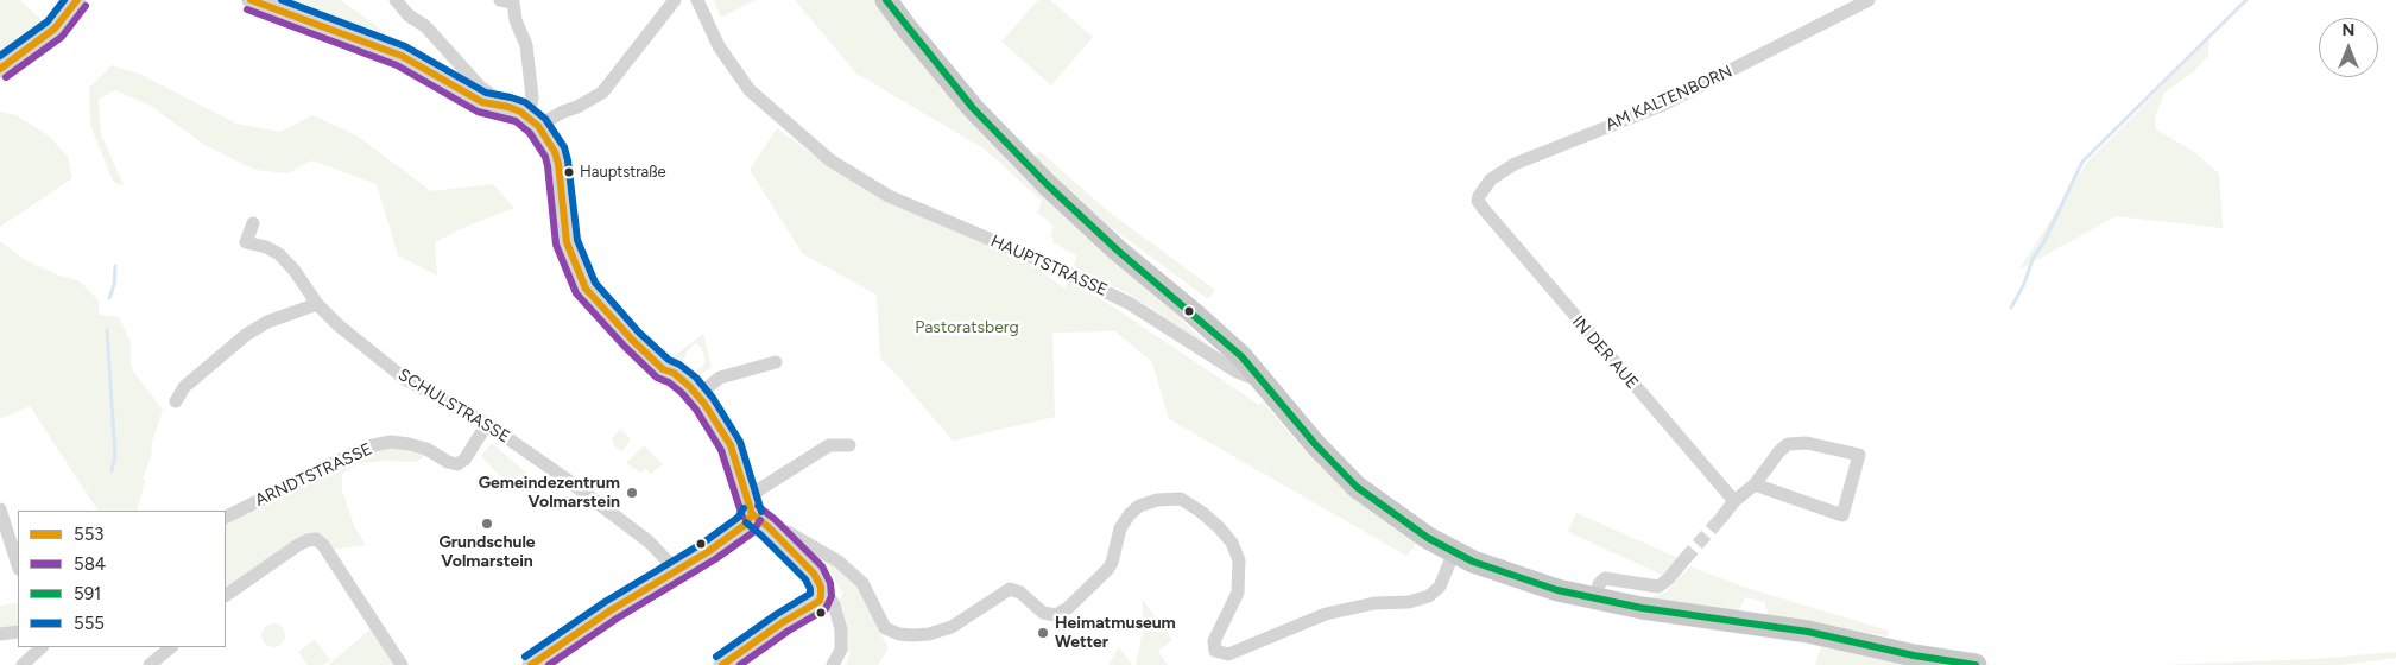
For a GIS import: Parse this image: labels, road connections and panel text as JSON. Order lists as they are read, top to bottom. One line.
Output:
{"streets":{"street":["AM KALTENBORN","HAUPTSTRASSE","IN DER AUE","SCHULSTRASSE","ARNDTSTRASSE"]},"crossings":[["AM KALTENBORN","IN DER AUE"],["SCHULSTRASSE","ARNDTSTRASSE"]],"parks":["Pastoratsberg"],"places":["Hauptstraße","Gemeindezentrum Volmarstein","Grundschule Volmarstein","Heimatmuseum Wetter"],"lines":["transit line 553","transit line 591","transit line 555","transit line 584"],"legend":["553","584","591","555"],"north":"top"}
